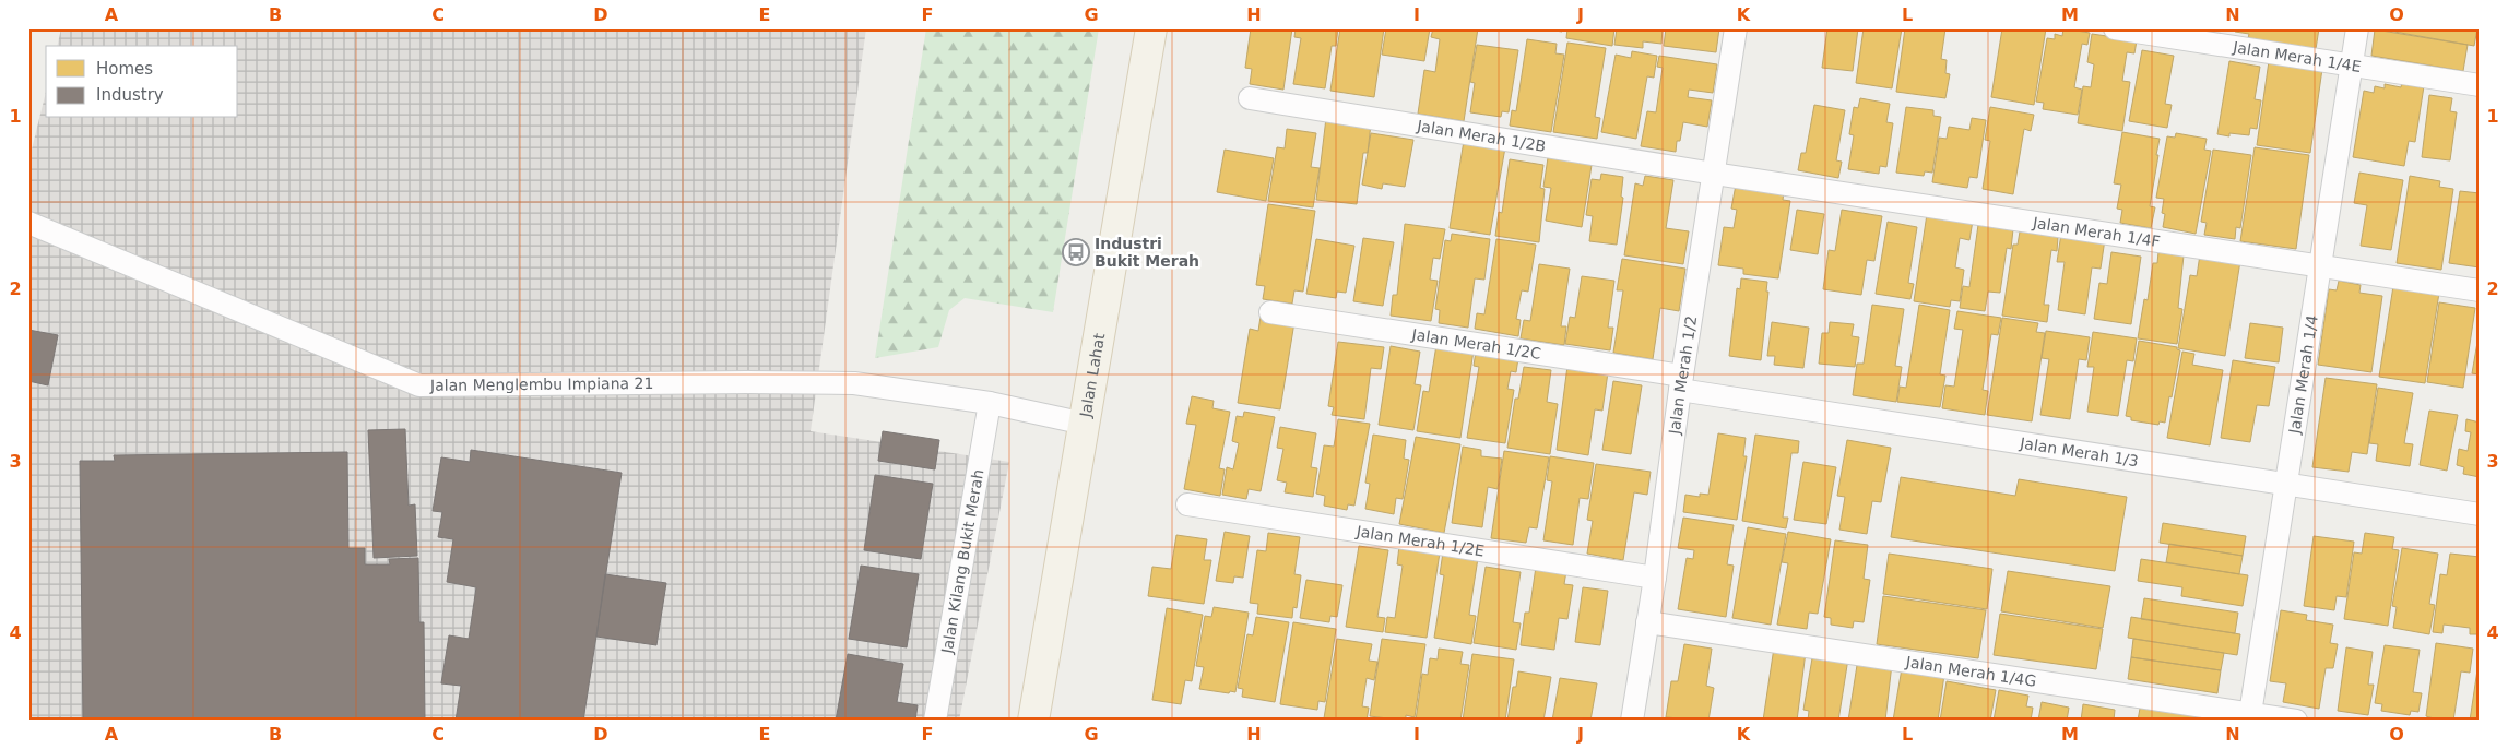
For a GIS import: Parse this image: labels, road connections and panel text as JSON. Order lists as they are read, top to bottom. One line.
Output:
{"streets":{"main road":["Jalan Lahat"],"street":["Jalan Merah 1/4E","Jalan Merah 1/2B","Jalan Merah 1/4F","Jalan Merah 1/2C","Jalan Merah 1/2","Jalan Merah 1/4","Jalan Menglembu Impiana 21","Jalan Merah 1/3","Jalan Merah 1/2E","Jalan Kilang Bukit Merah","Jalan Merah 1/4G"]},"crossings":[["Jalan Merah 1/4E","Jalan Merah 1/4"],["Jalan Merah 1/2B","Jalan Merah 1/4F"],["Jalan Merah 1/2B","Jalan Merah 1/2"],["Jalan Merah 1/4F","Jalan Merah 1/2"],["Jalan Merah 1/4F","Jalan Merah 1/4"],["Jalan Merah 1/2C","Jalan Merah 1/2"],["Jalan Merah 1/2C","Jalan Merah 1/3"],["Jalan Lahat","Jalan Menglembu Impiana 21"],["Jalan Merah 1/2","Jalan Merah 1/3"],["Jalan Merah 1/2","Jalan Merah 1/2E"],["Jalan Merah 1/2","Jalan Merah 1/4G"],["Jalan Merah 1/4","Jalan Merah 1/3"],["Jalan Merah 1/4","Jalan Merah 1/4G"],["Jalan Menglembu Impiana 21","Jalan Kilang Bukit Merah"]],"places":{"bus stop":["Industri Bukit Merah"]},"legend":["Homes","Industry"],"grid":{"columns":["A","B","C","D","E","F","G","H","I","J","K","L","M","N","O"],"rows":["1","2","3","4"]}}
